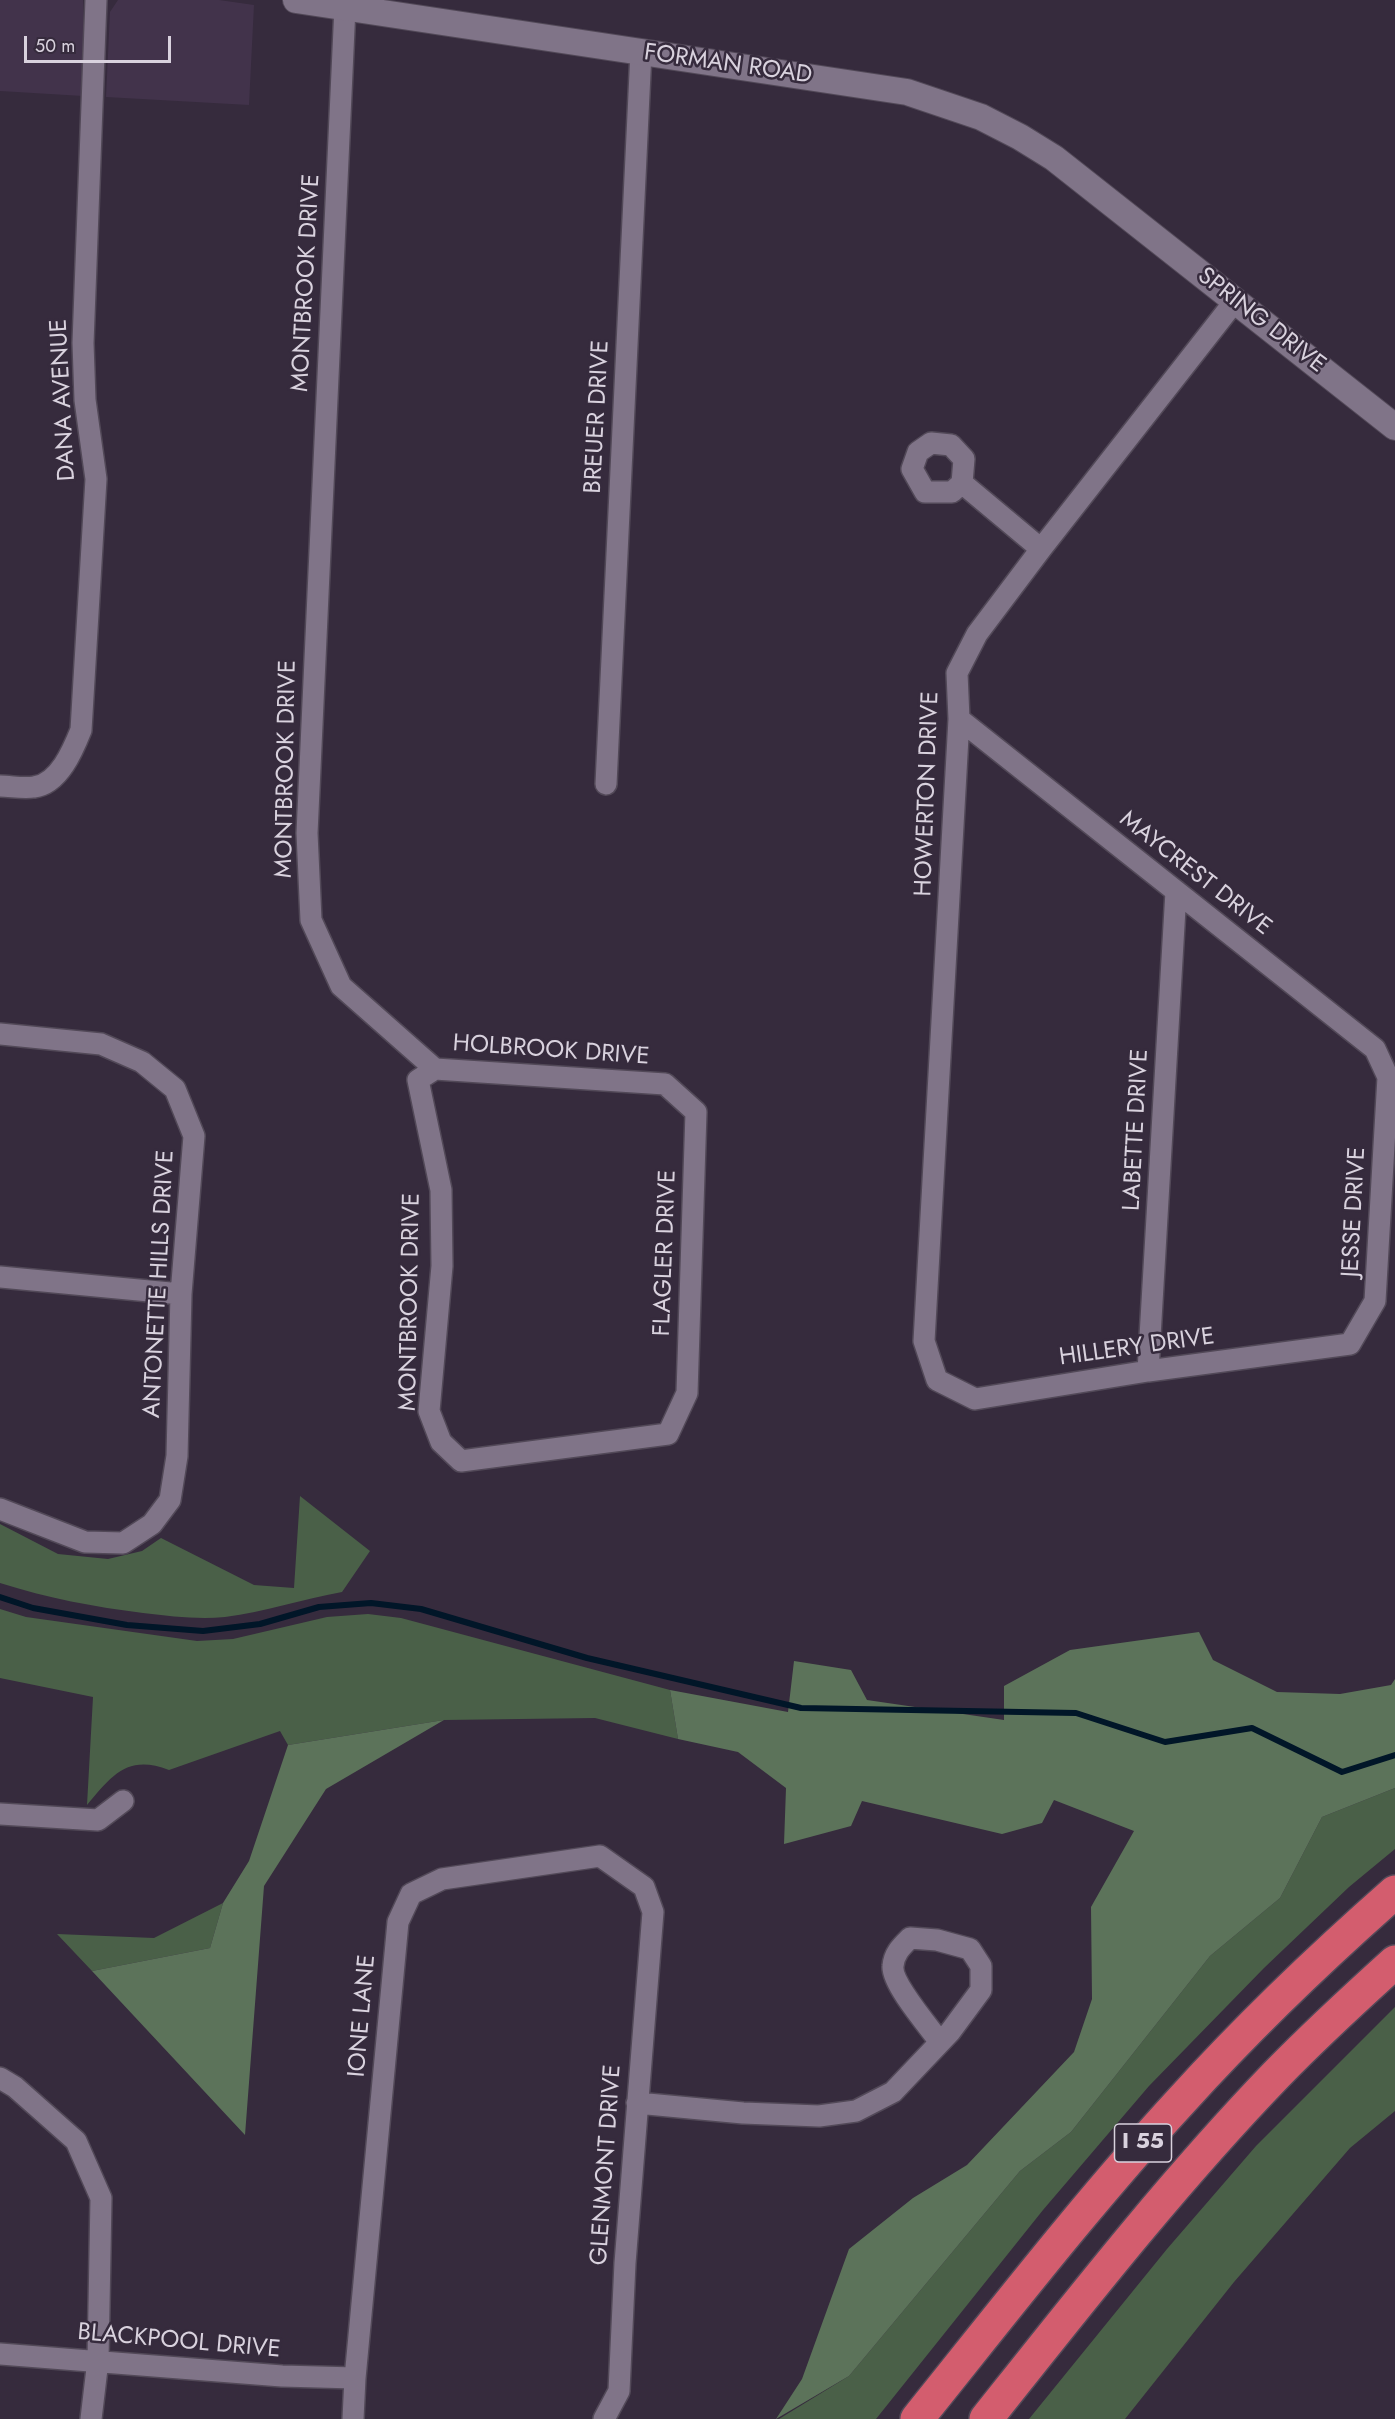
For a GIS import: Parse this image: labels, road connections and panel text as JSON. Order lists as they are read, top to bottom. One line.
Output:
{"streets":{"highway":["I 55"],"street":["FORMAN ROAD","MONTBROOK DRIVE","SPRING DRIVE","DANA AVENUE","BREUER DRIVE","HOWERTON DRIVE","MAYCREST DRIVE","HOLBROOK DRIVE","LABETTE DRIVE","JESSE DRIVE","FLAGLER DRIVE","ANTONETTE HILLS DRIVE","HILLERY DRIVE","IONE LANE","GLENMONT DRIVE","BLACKPOOL DRIVE"]},"crossings":[["FORMAN ROAD","MONTBROOK DRIVE"],["FORMAN ROAD","SPRING DRIVE"],["FORMAN ROAD","BREUER DRIVE"],["MONTBROOK DRIVE","HOLBROOK DRIVE"],["MONTBROOK DRIVE","FLAGLER DRIVE"],["SPRING DRIVE","HOWERTON DRIVE"],["HOWERTON DRIVE","MAYCREST DRIVE"],["HOWERTON DRIVE","HILLERY DRIVE"],["MAYCREST DRIVE","LABETTE DRIVE"],["MAYCREST DRIVE","JESSE DRIVE"],["HOLBROOK DRIVE","FLAGLER DRIVE"],["LABETTE DRIVE","HILLERY DRIVE"],["JESSE DRIVE","HILLERY DRIVE"],["IONE LANE","GLENMONT DRIVE"],["IONE LANE","BLACKPOOL DRIVE"]],"scale_bar":"50 m"}
